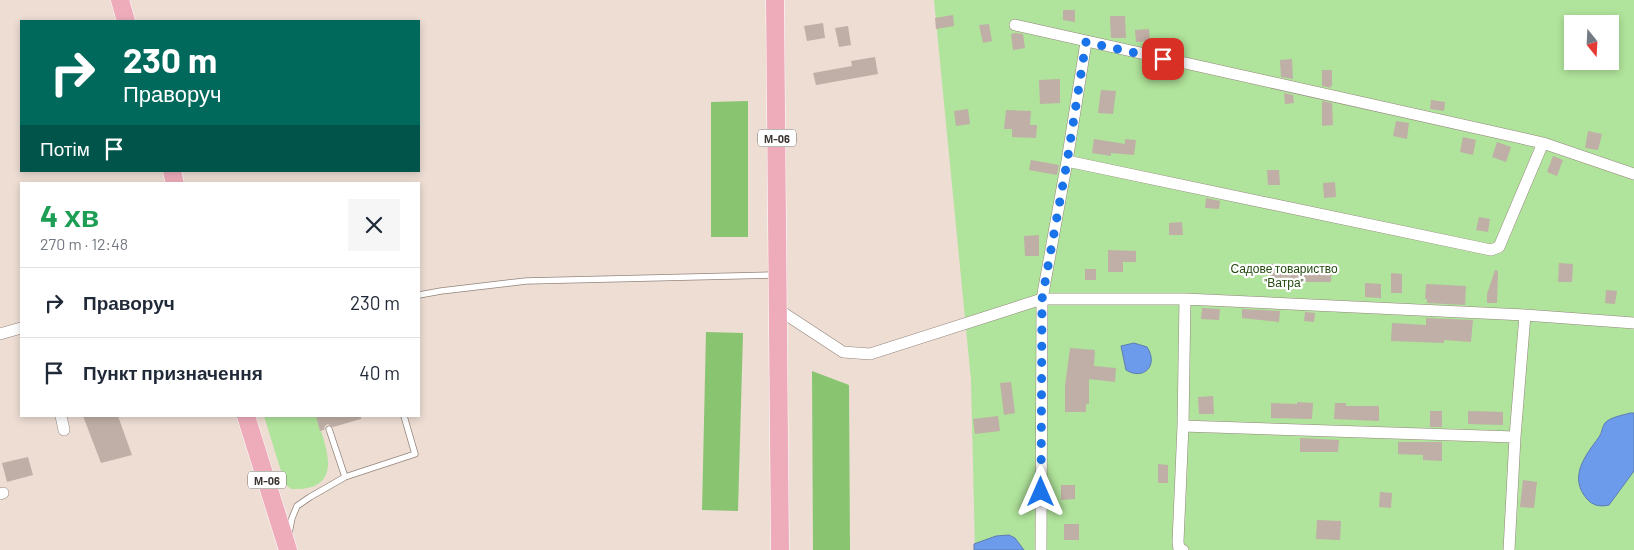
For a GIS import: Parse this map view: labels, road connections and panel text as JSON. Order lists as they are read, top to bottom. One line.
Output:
{"streets":{"highway":["М-06"]},"parks":["Садове товариство \"Ватра\""],"north":"bottom","page":{"turn":["230 m","Праворуч"],"then":"Потім","heading":["4 хв","270 m · 12:48"],"list":[{"name":"Праворуч","value":"230 m"},{"name":"Пункт призначення","value":"40 m"}]}}
